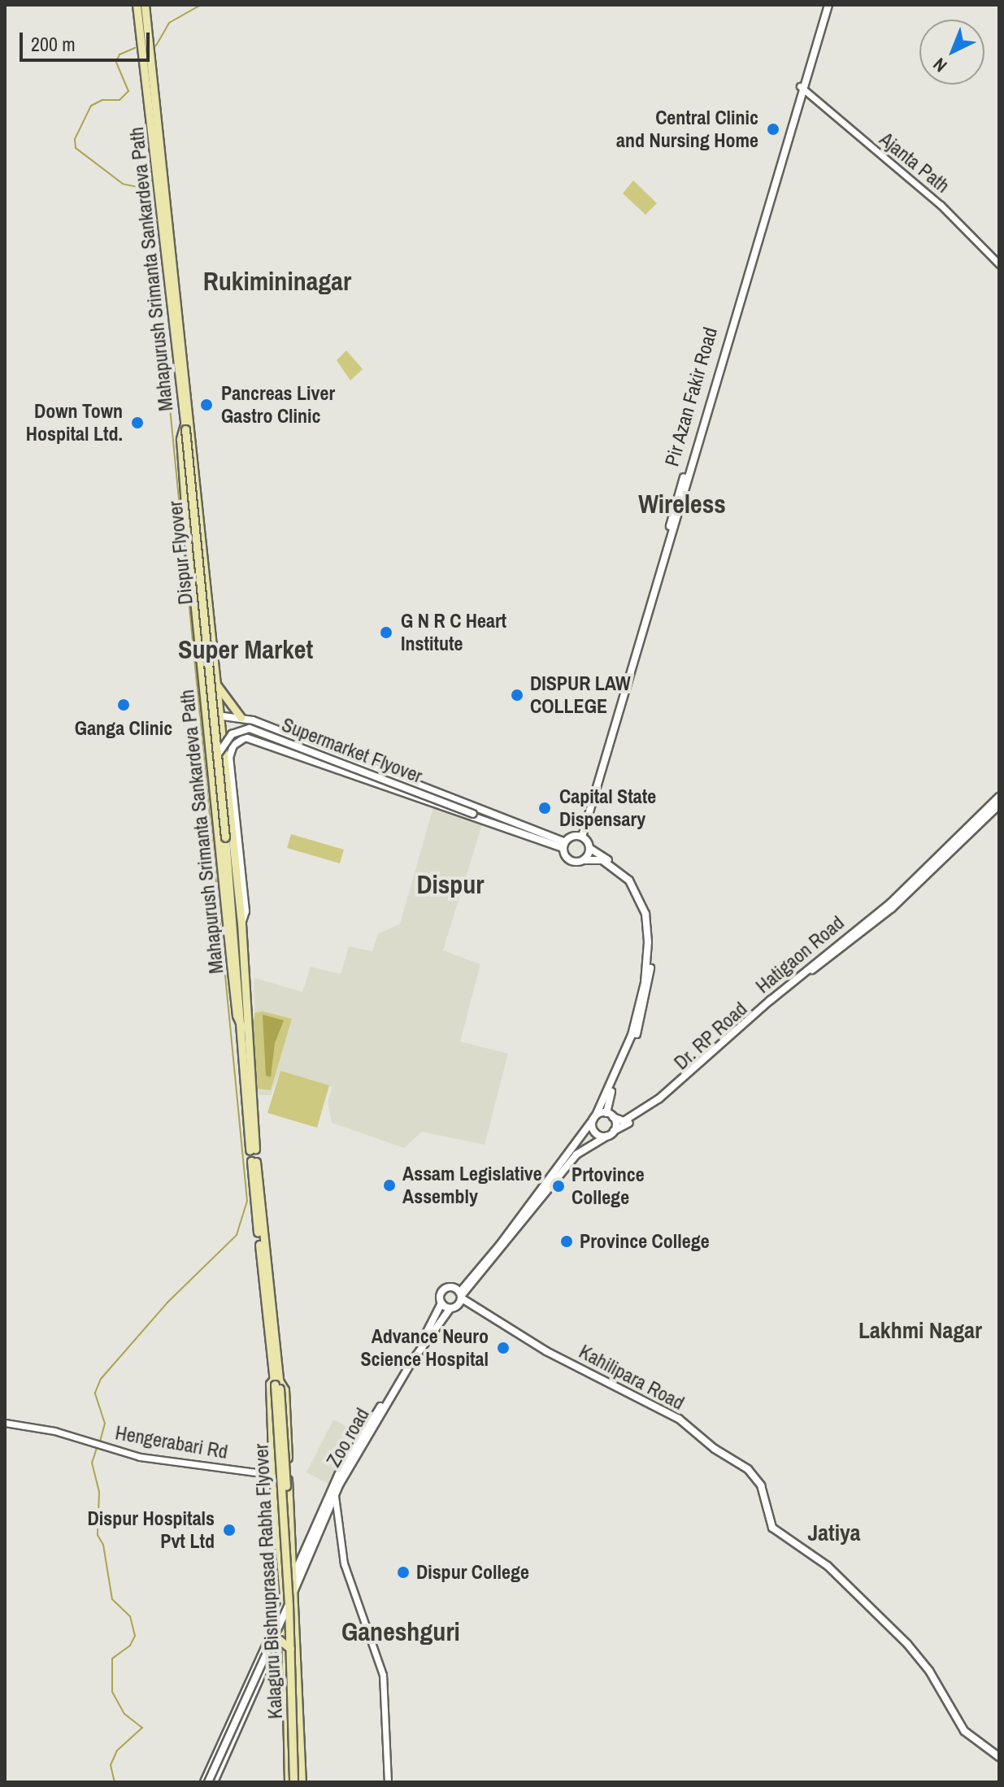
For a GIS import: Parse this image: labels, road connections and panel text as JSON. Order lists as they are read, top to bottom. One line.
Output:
{"streets":{"main road":["Mahapurush Srimanta Sankardeva Path","Pir Azan Fakir Road","Dispur Flyover","Supermarket Flyover","Hatigaon Road","Dr. RP Road","Kahilipara Road","Zoo road","Kalaguru Bishnuprasad Rabha Flyover"],"street":["Ajanta Path","Hengerabari Rd"]},"crossings":[["Ajanta Path","Pir Azan Fakir Road"],["Mahapurush Srimanta Sankardeva Path","Dispur Flyover"],["Dispur Flyover","Supermarket Flyover"],["Dr. RP Road","Kahilipara Road"],["Dr. RP Road","Zoo road"],["Kahilipara Road","Zoo road"]],"districts":["Rukimininagar","Wireless","Super Market","Dispur","Lakhmi Nagar","Jatiya","Ganeshguri"],"places":["Central Clinic and Nursing Home","Pancreas Liver Gastro Clinic","Down Town Hospital Ltd.","G N R C Heart Institute","DISPUR LAW COLLEGE","Ganga Clinic","Capital State Dispensary","Assam Legislative Assembly","Prtovince College","Province College","Advance Neuro Science Hospital","Dispur Hospitals Pvt Ltd","Dispur College"],"scale_bar":"200 m","north":"bottom left"}
